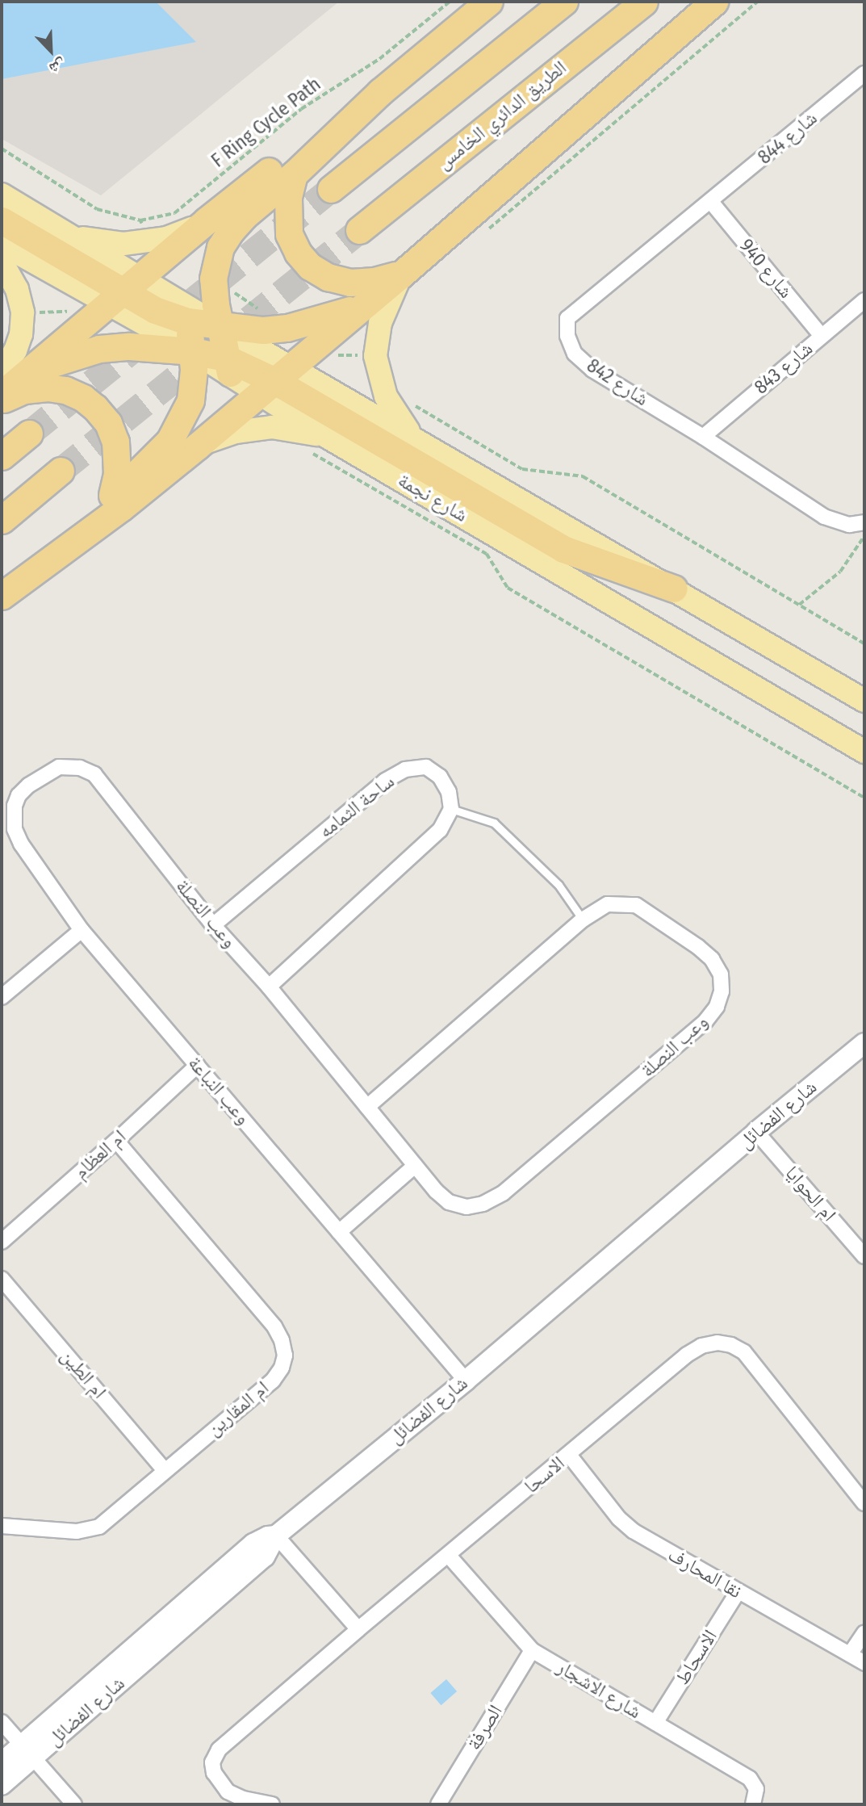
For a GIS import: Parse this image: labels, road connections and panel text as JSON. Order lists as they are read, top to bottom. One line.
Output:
{"streets":{"highway":["الطريق الدائري الخامس"],"main road":["شارع نجمة"],"street":["شارع 844","شارع 940","شارع 843","شارع 842","ساحة الثمامه","وعب النصلة","وعب النباعة","شارع الفضائل","ام العظام","ام الحوايا","ام الطين","ام المقارين","الاسحا","نقا المحارف","الاسحاط","شارع الاشجار","الصرفة"],"path":["F Ring Cycle Path"]},"crossings":[["شارع 844","شارع 940"],["شارع 844","شارع 842"],["شارع 940","شارع 843"],["شارع 940","شارع 842"],["شارع 843","شارع 842"],["ساحة الثمامه","وعب النصلة"],["وعب النصلة","وعب النباعة"],["وعب النباعة","شارع الفضائل"],["وعب النباعة","ام العظام"],["شارع الفضائل","ام الحوايا"],["ام العظام","ام المقارين"],["ام الطين","ام المقارين"],["الاسحا","نقا المحارف"],["الاسحا","شارع الاشجار"],["نقا المحارف","الاسحاط"],["الاسحاط","شارع الاشجار"],["شارع الاشجار","الصرفة"]],"north":"bottom right"}
